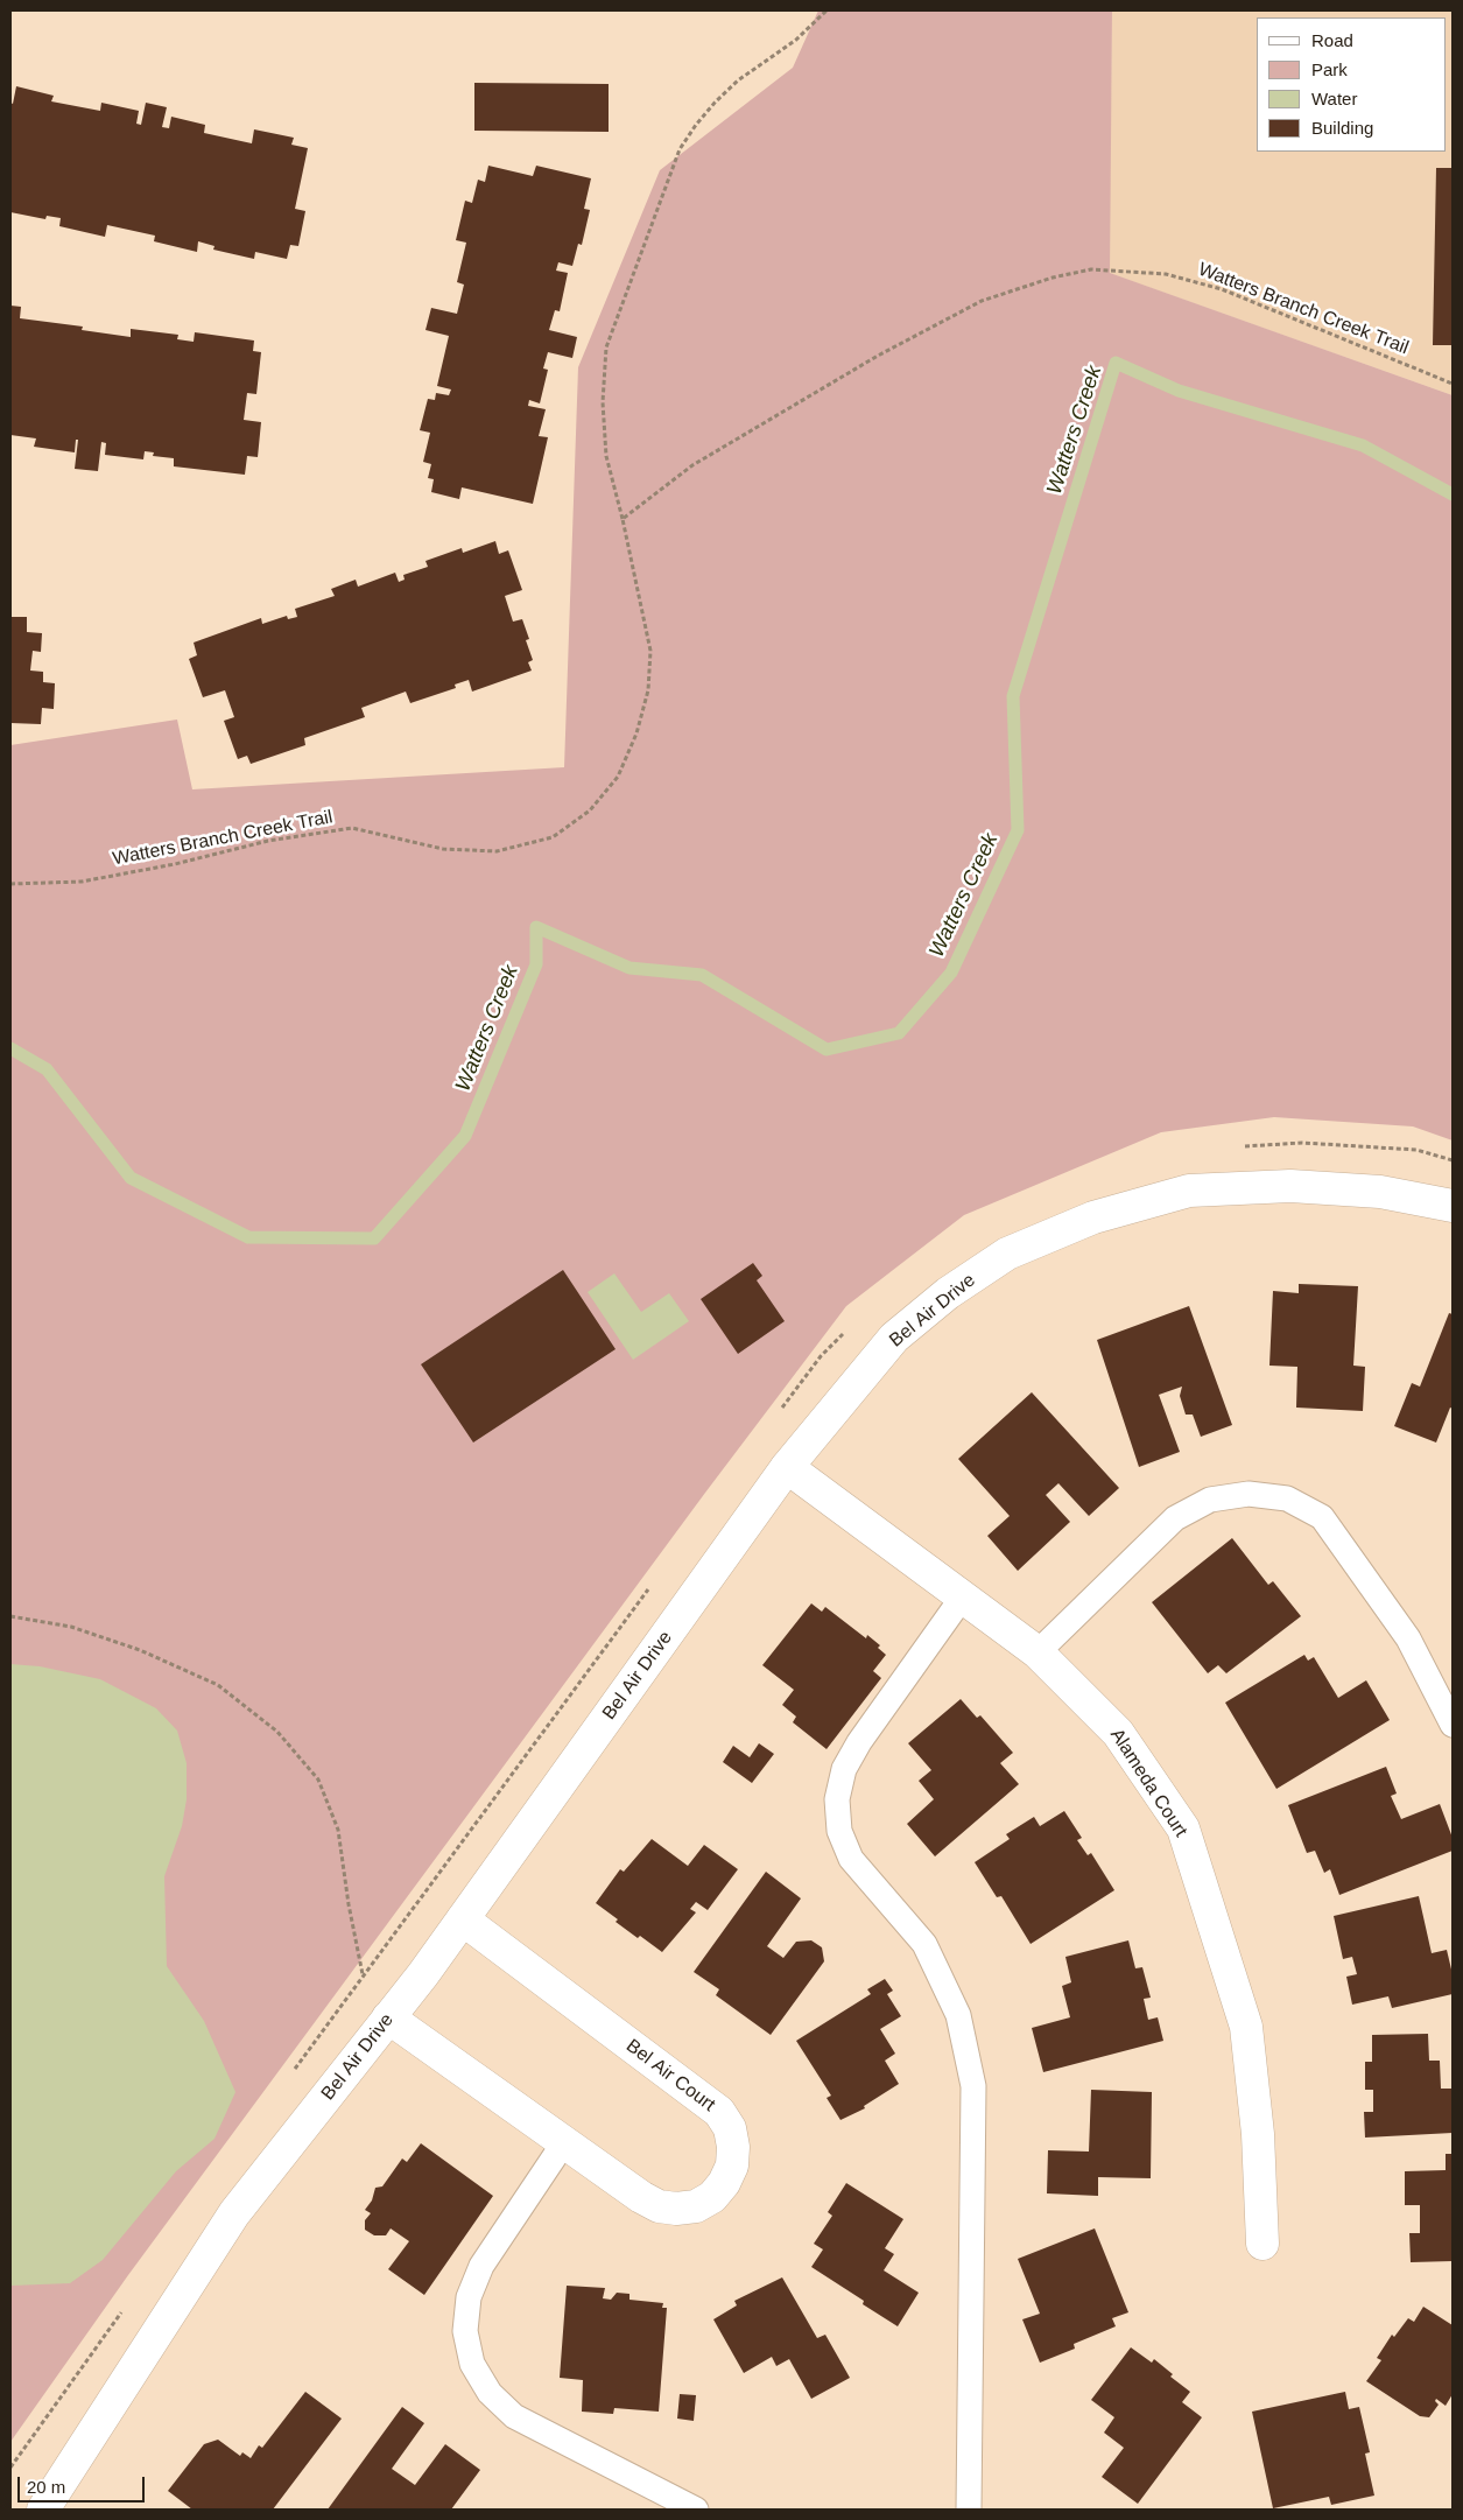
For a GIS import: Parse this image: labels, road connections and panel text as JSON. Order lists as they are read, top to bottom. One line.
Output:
{"streets":{"street":["Bel Air Drive","Alameda Court","Bel Air Court"],"path":["Watters Branch Creek Trail"]},"crossings":[["Bel Air Drive","Alameda Court"],["Bel Air Drive","Bel Air Court"]],"water":["Watters Creek"],"legend":["Road","Park","Water","Building"],"scale_bar":"20 m"}
